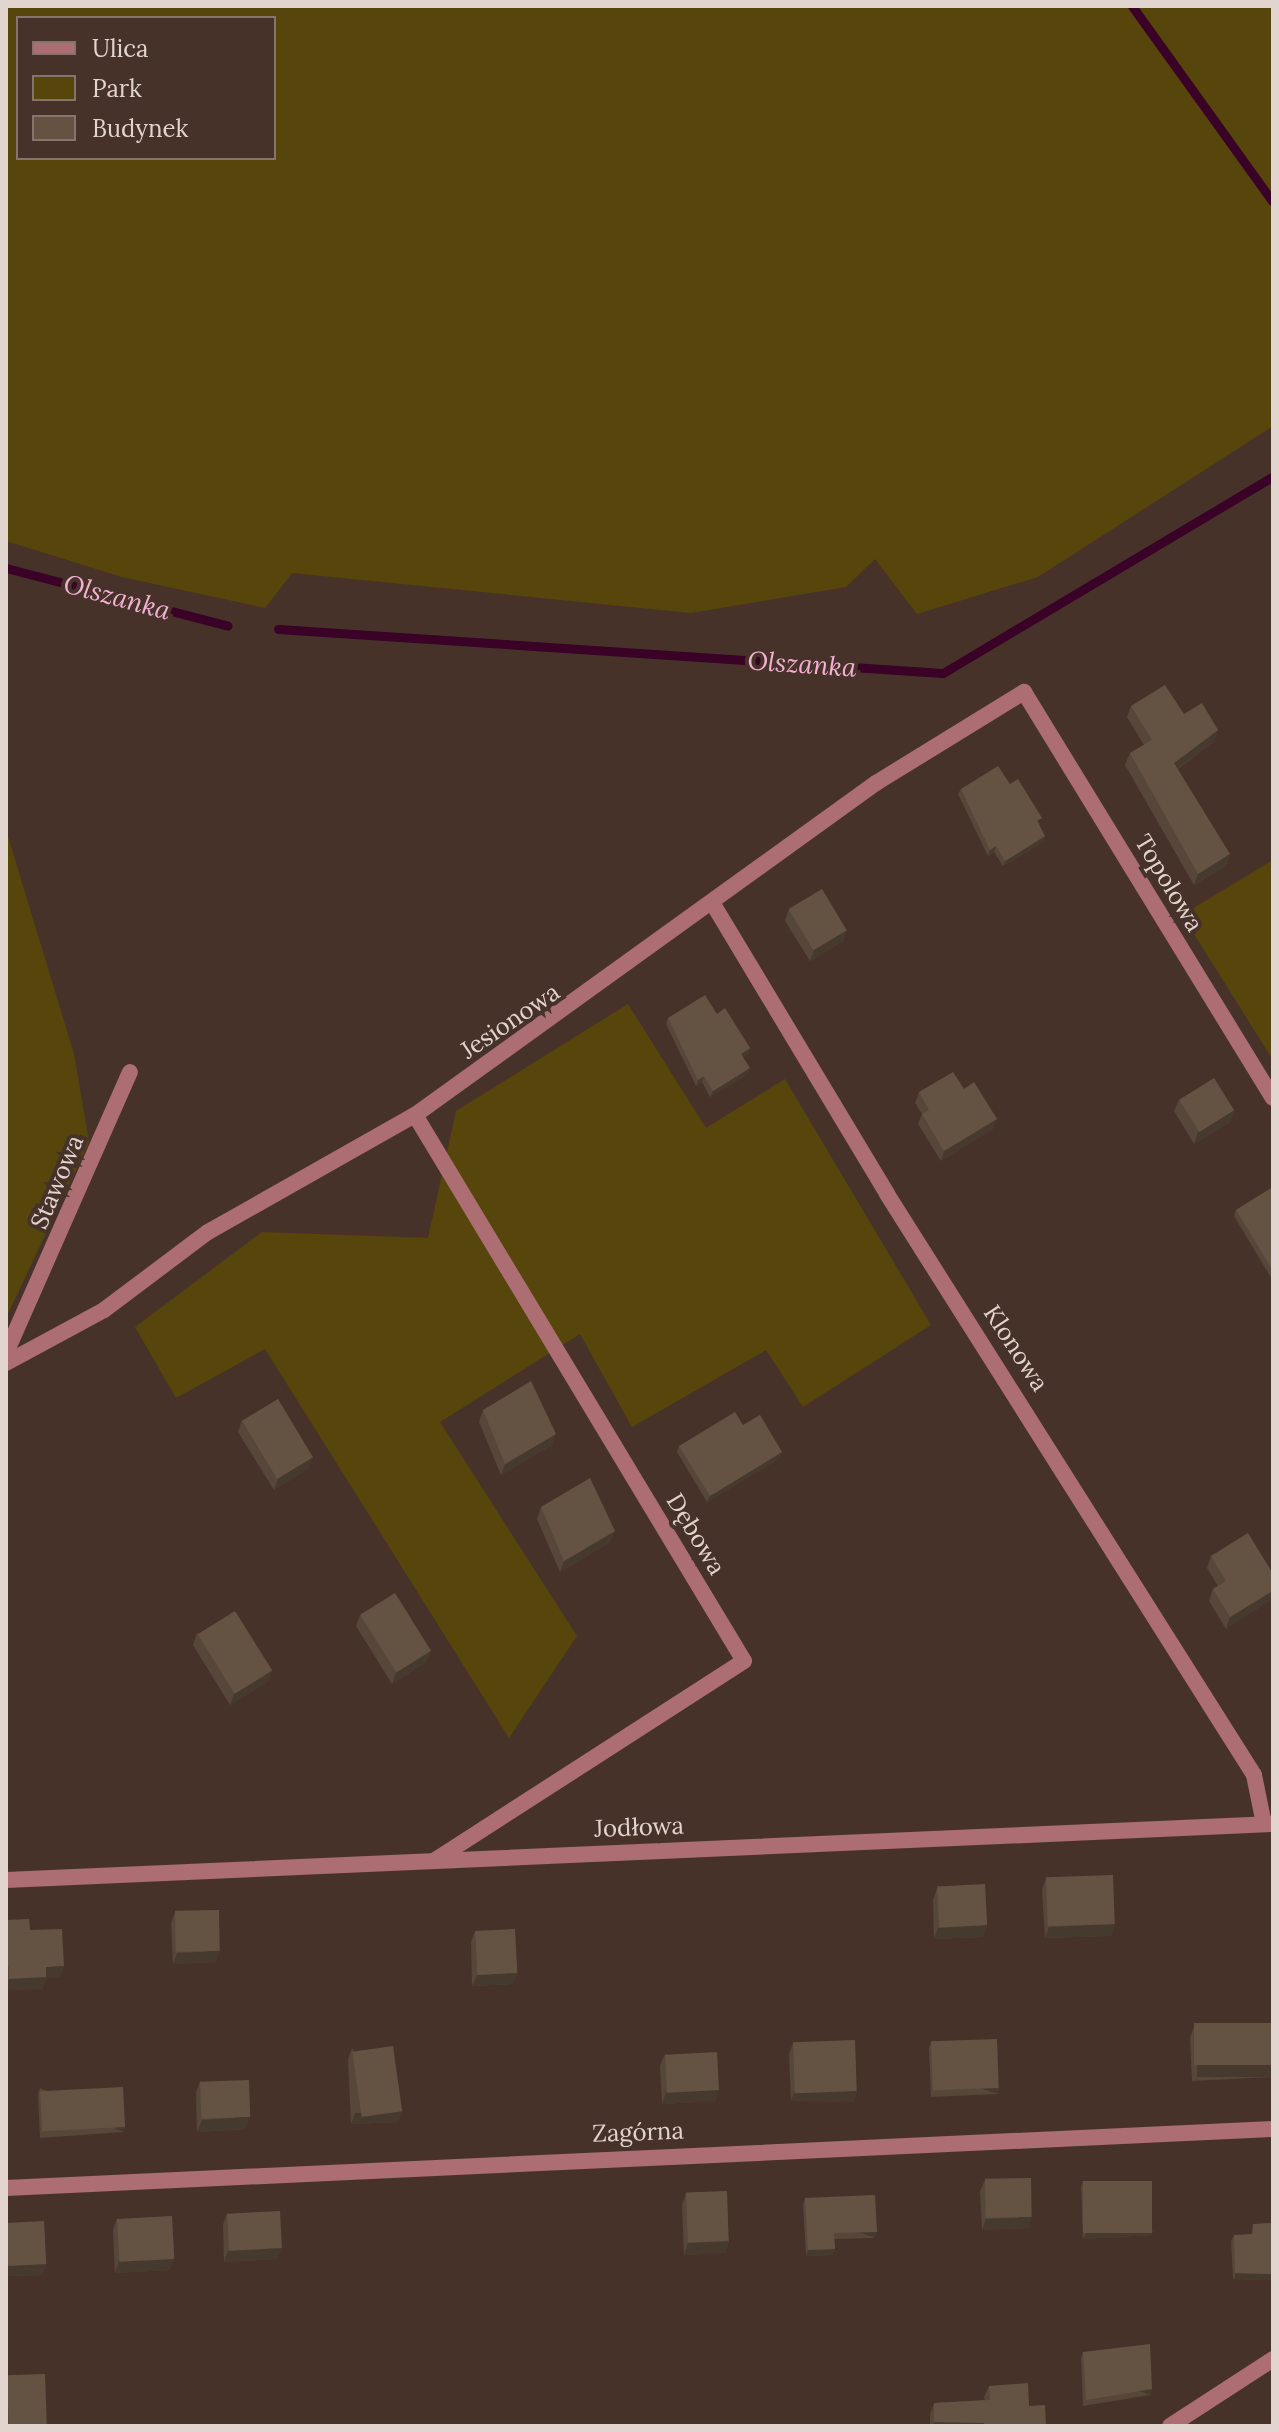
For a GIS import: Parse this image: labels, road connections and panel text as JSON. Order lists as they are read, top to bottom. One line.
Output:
{"streets":{"street":["Topolowa","Jesionowa","Stawowa","Klonowa","Dębowa","Jodłowa","Zagórna"]},"crossings":[["Topolowa","Jesionowa"],["Jesionowa","Klonowa"],["Jesionowa","Dębowa"],["Klonowa","Jodłowa"],["Dębowa","Jodłowa"]],"water":["Olszanka"],"legend":["Ulica","Park","Budynek"]}
